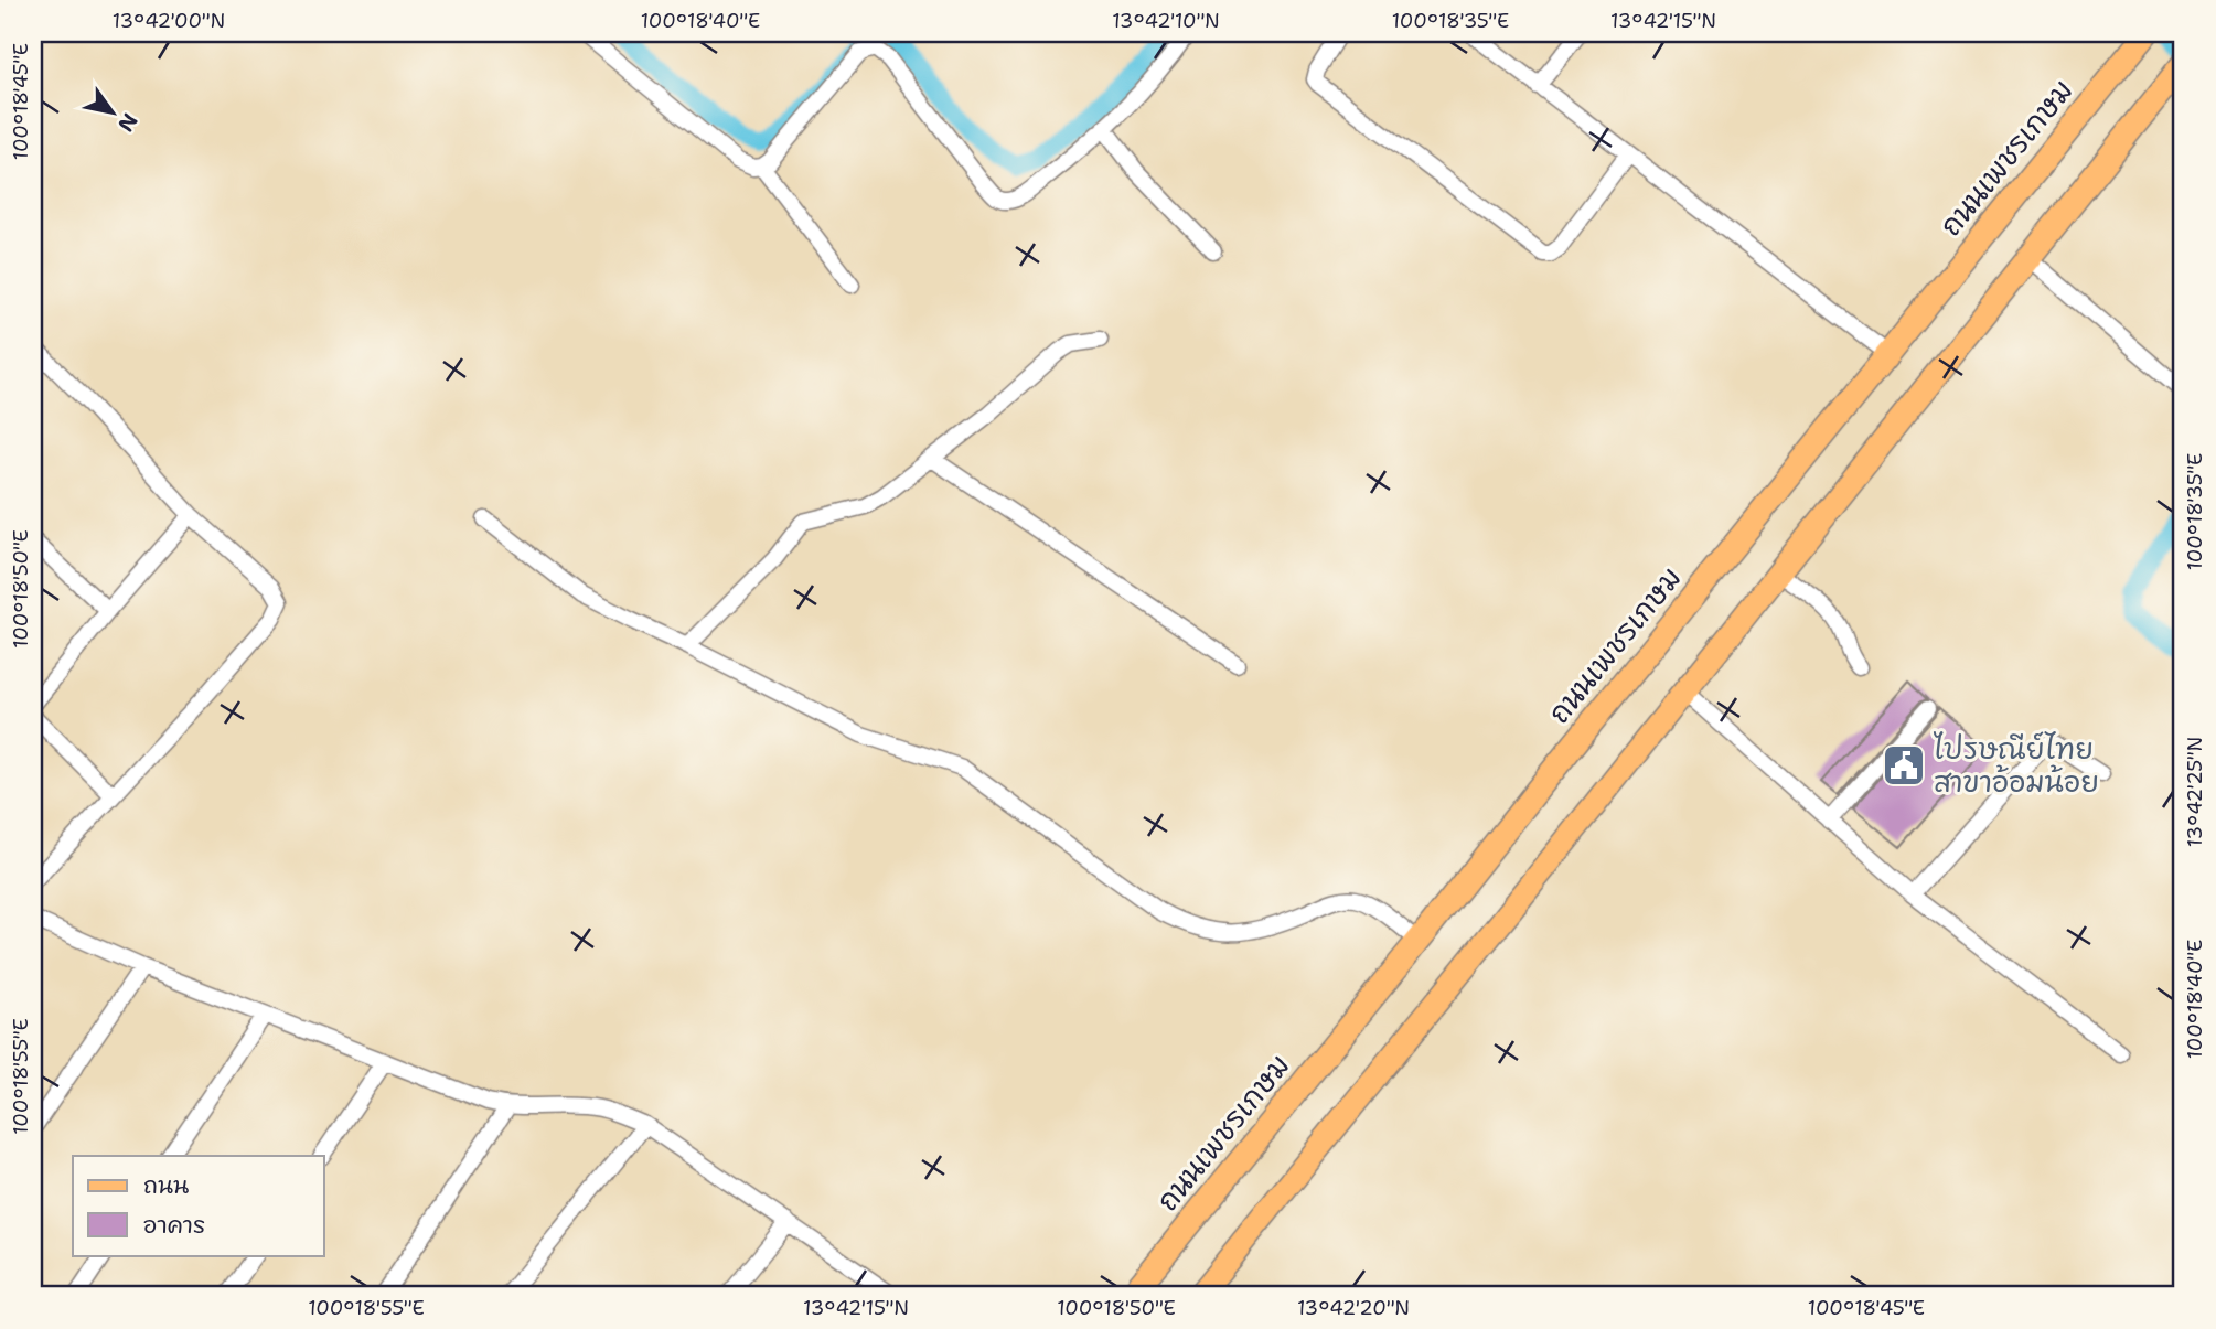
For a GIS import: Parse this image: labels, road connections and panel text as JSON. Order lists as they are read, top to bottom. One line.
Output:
{"streets":{"main road":["ถนนเพชรเกษม"]},"places":{"public building":["ไปรษณีย์ไทย สาขาอ้อมน้อย"]},"legend":["ถนน","อาคาร"],"north":"bottom right","coordinates":["13°42'00\"N","100°18'40\"E","13°42'10\"N","100°18'35\"E","13°42'15\"N","100°18'45\"E","100°18'50\"E","13°42'25\"N","100°18'55\"E","13°42'20\"N"]}
